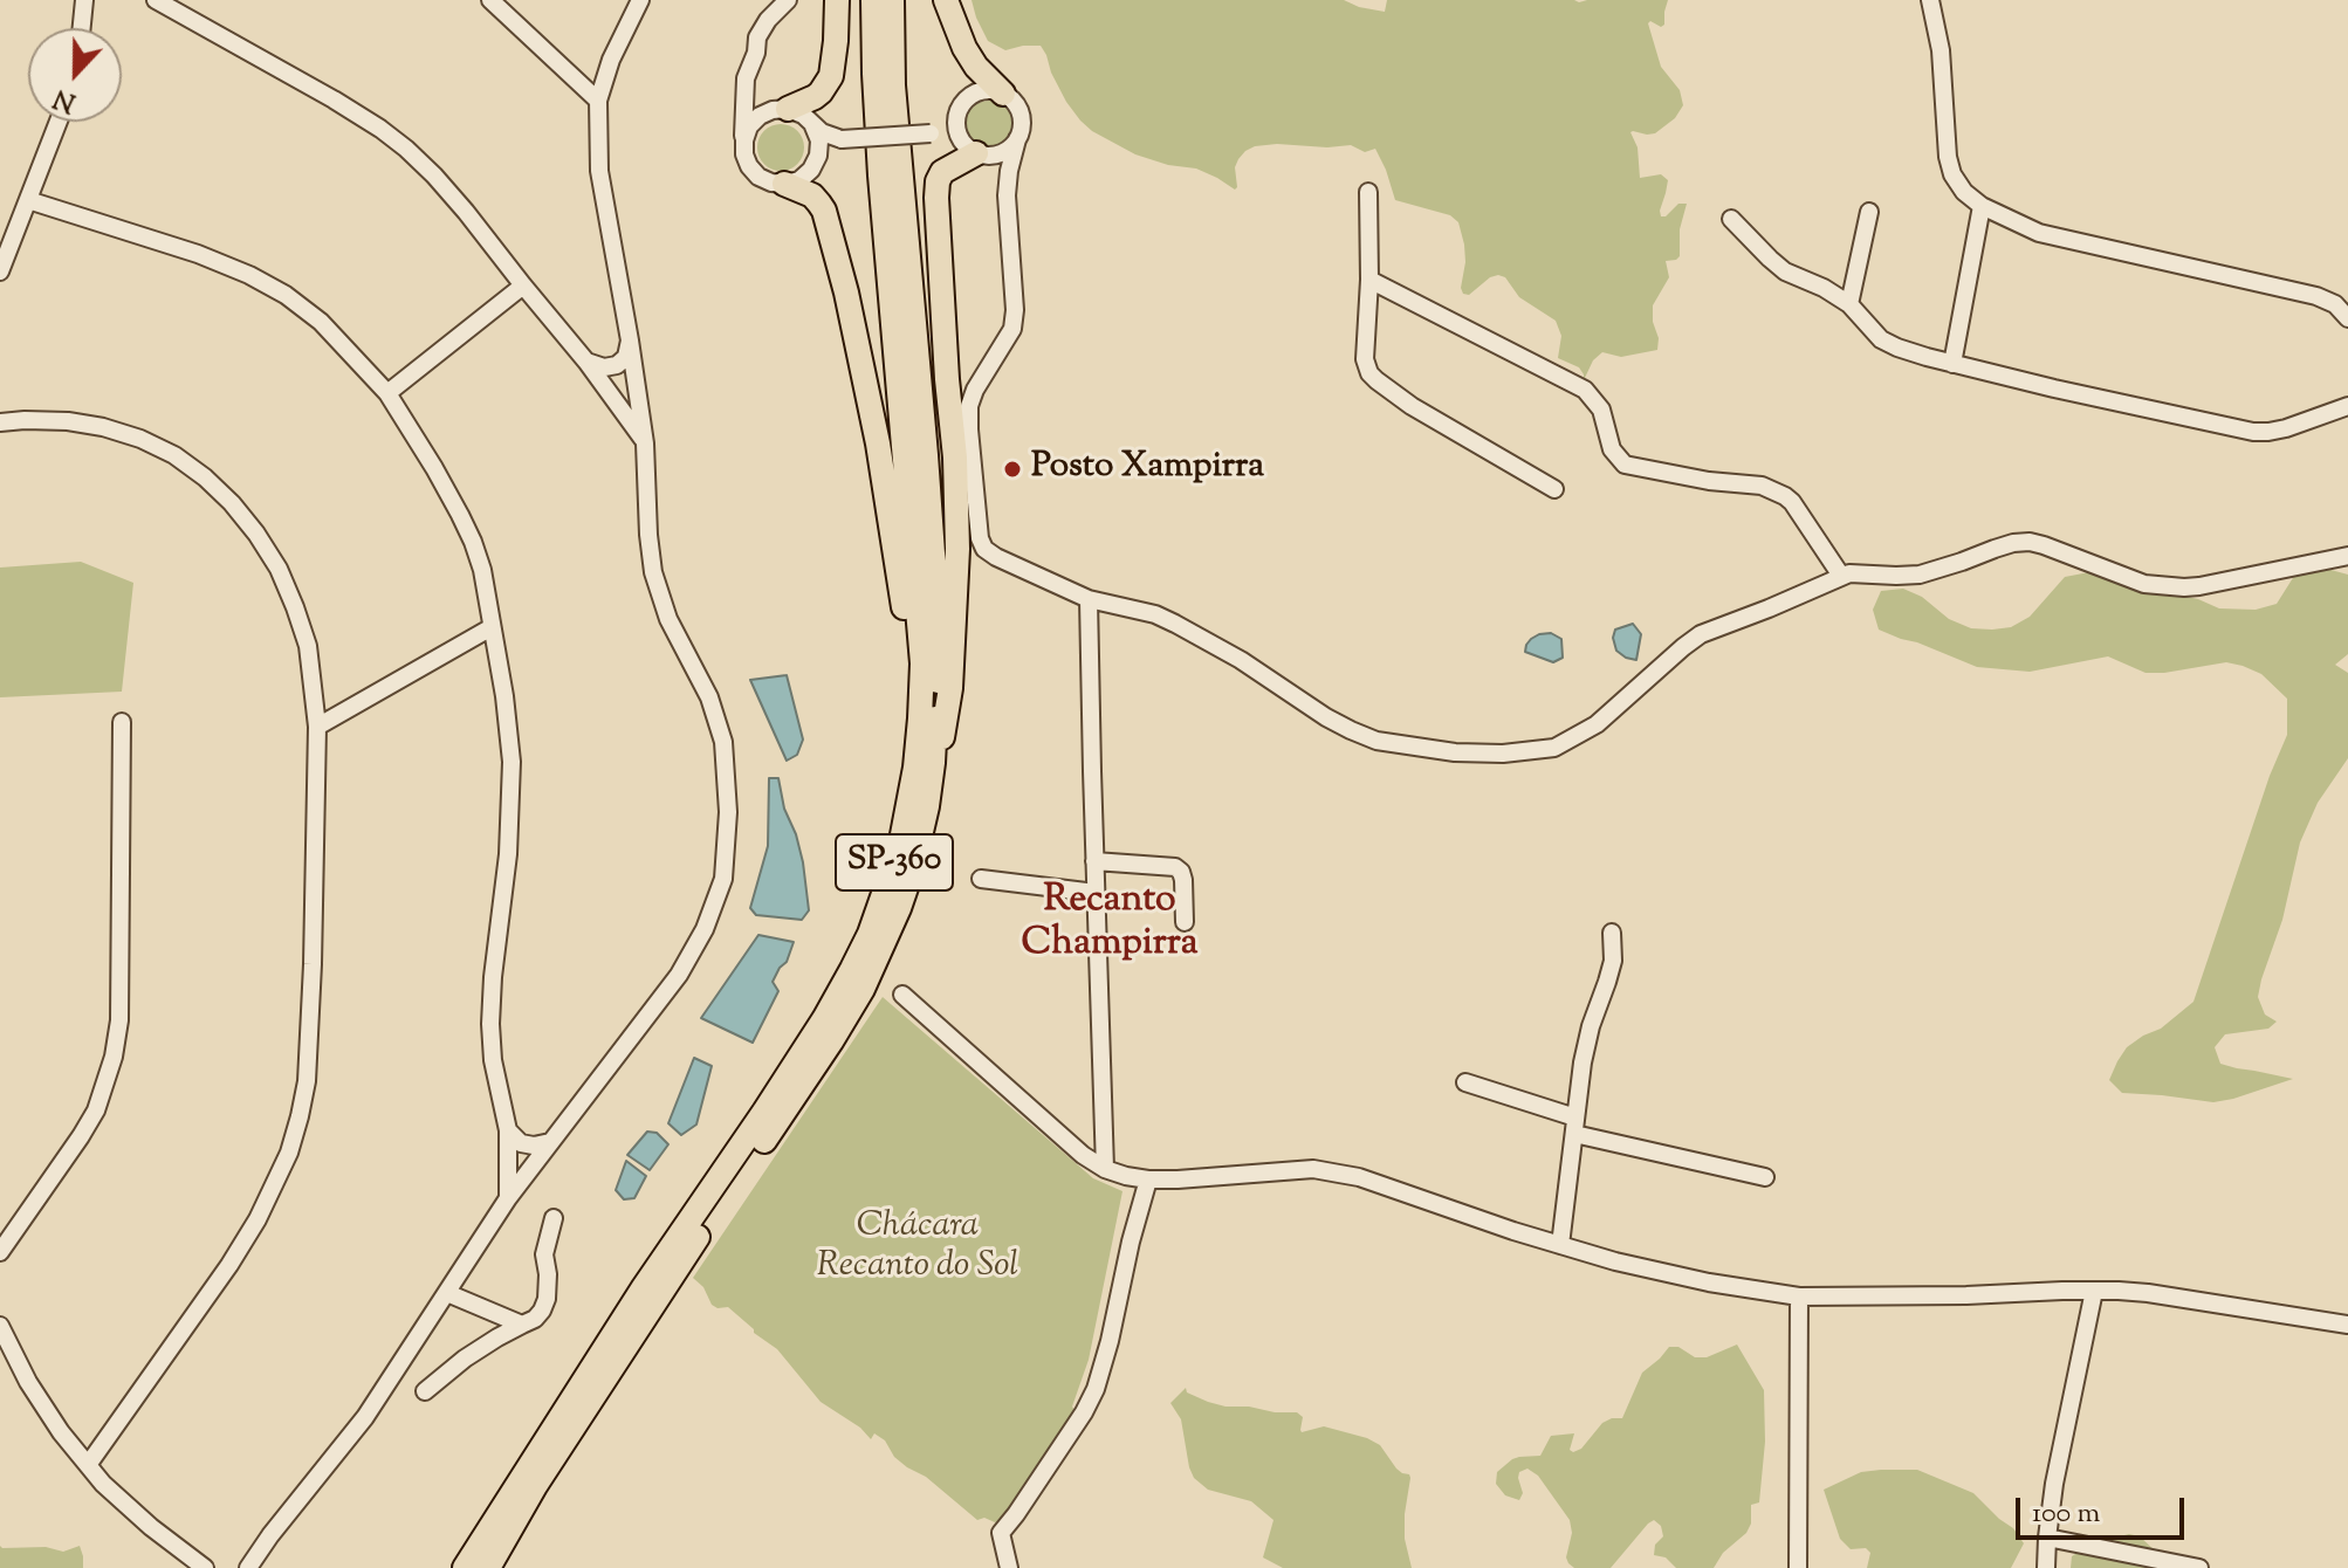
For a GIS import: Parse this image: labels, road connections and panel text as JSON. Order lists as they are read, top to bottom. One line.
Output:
{"streets":{"highway":["SP-360"]},"districts":["Recanto Champirra"],"parks":["Chácara Recanto do Sol"],"places":["Posto Xampirra"],"scale_bar":"100 m","north":"bottom"}
